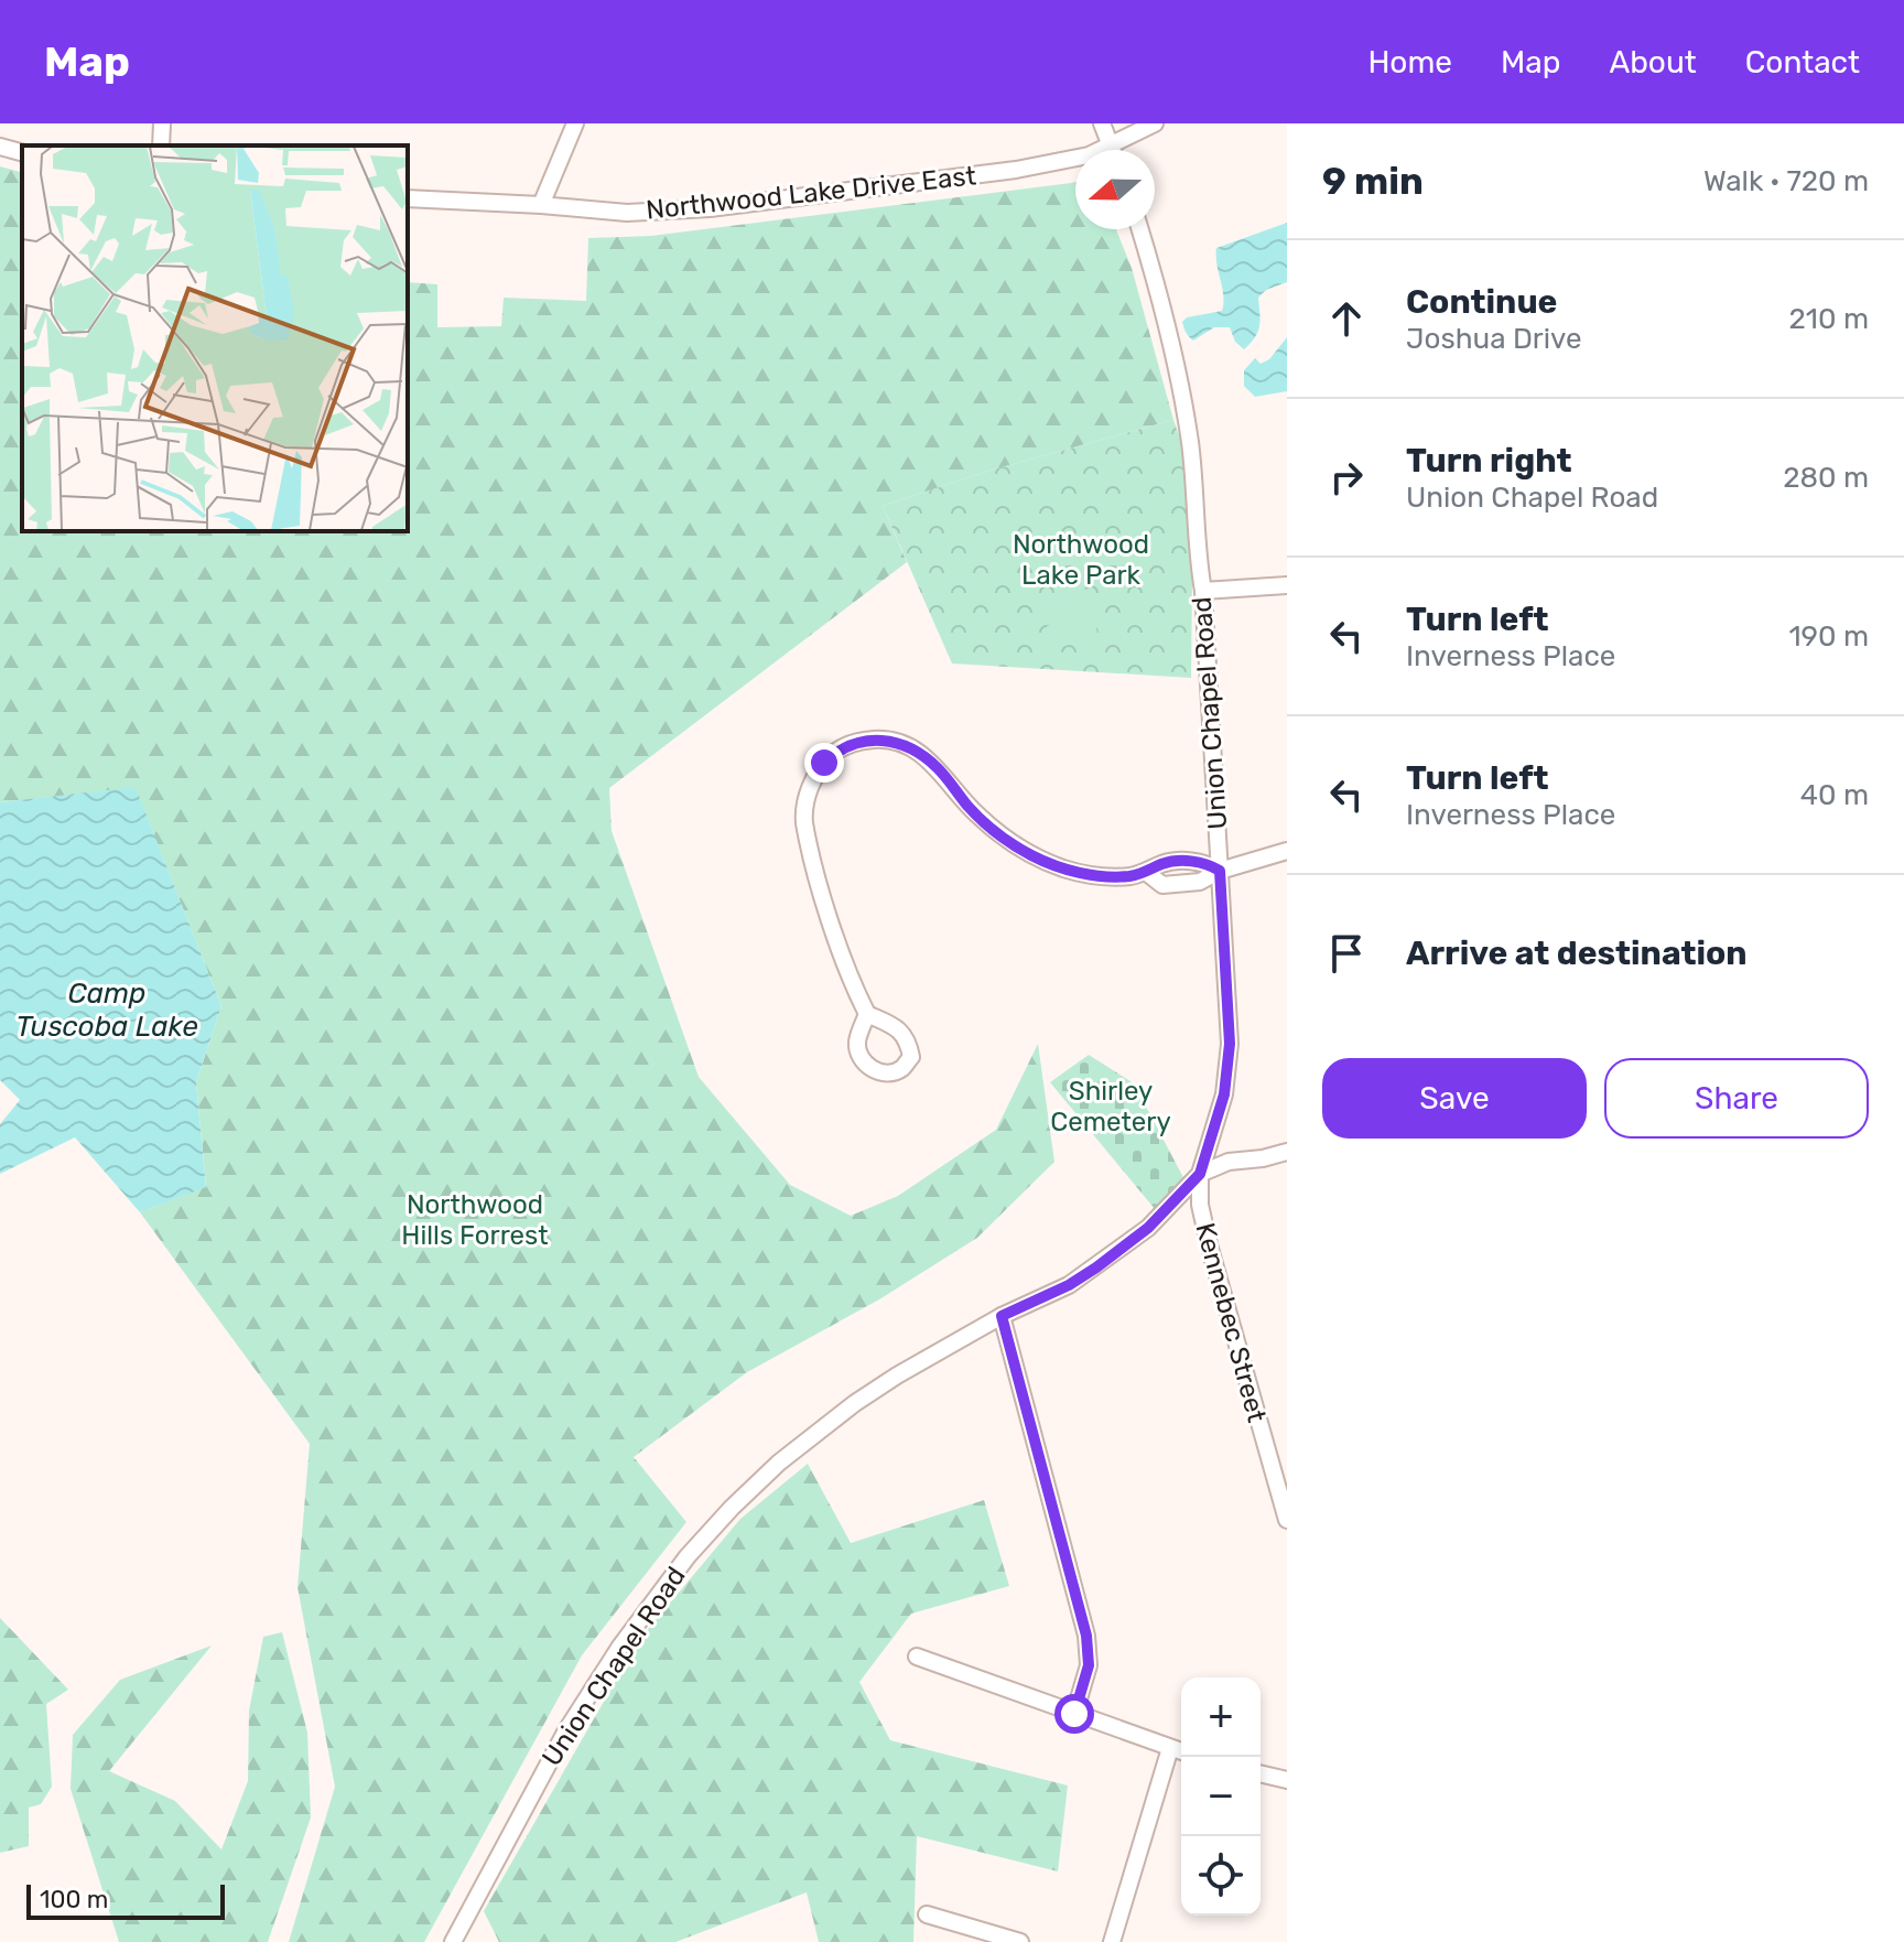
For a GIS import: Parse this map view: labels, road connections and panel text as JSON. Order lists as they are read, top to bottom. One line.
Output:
{"streets":{"street":["Northwood Lake Drive East","Union Chapel Road","Kennebec Street"]},"crossings":[["Union Chapel Road","Kennebec Street"]],"water":["Camp Tuscoba Lake"],"parks":["Northwood Lake Park","Shirley Cemetery","Northwood Hills Forrest"],"scale_bar":"100 m","north":"left","page":{"header":"Map","nav":["Home","Map","About","Contact"],"heading":["9 min","Walk · 720 m"],"list":[["Continue","Joshua Drive","210 m"],["Turn right","Union Chapel Road","280 m"],["Turn left","Inverness Place","190 m"],["Turn left","Inverness Place","40 m"],"Arrive at destination"],"buttons":["Save","Share"],"map_buttons":["+","−"],"scale":"100 m"}}
